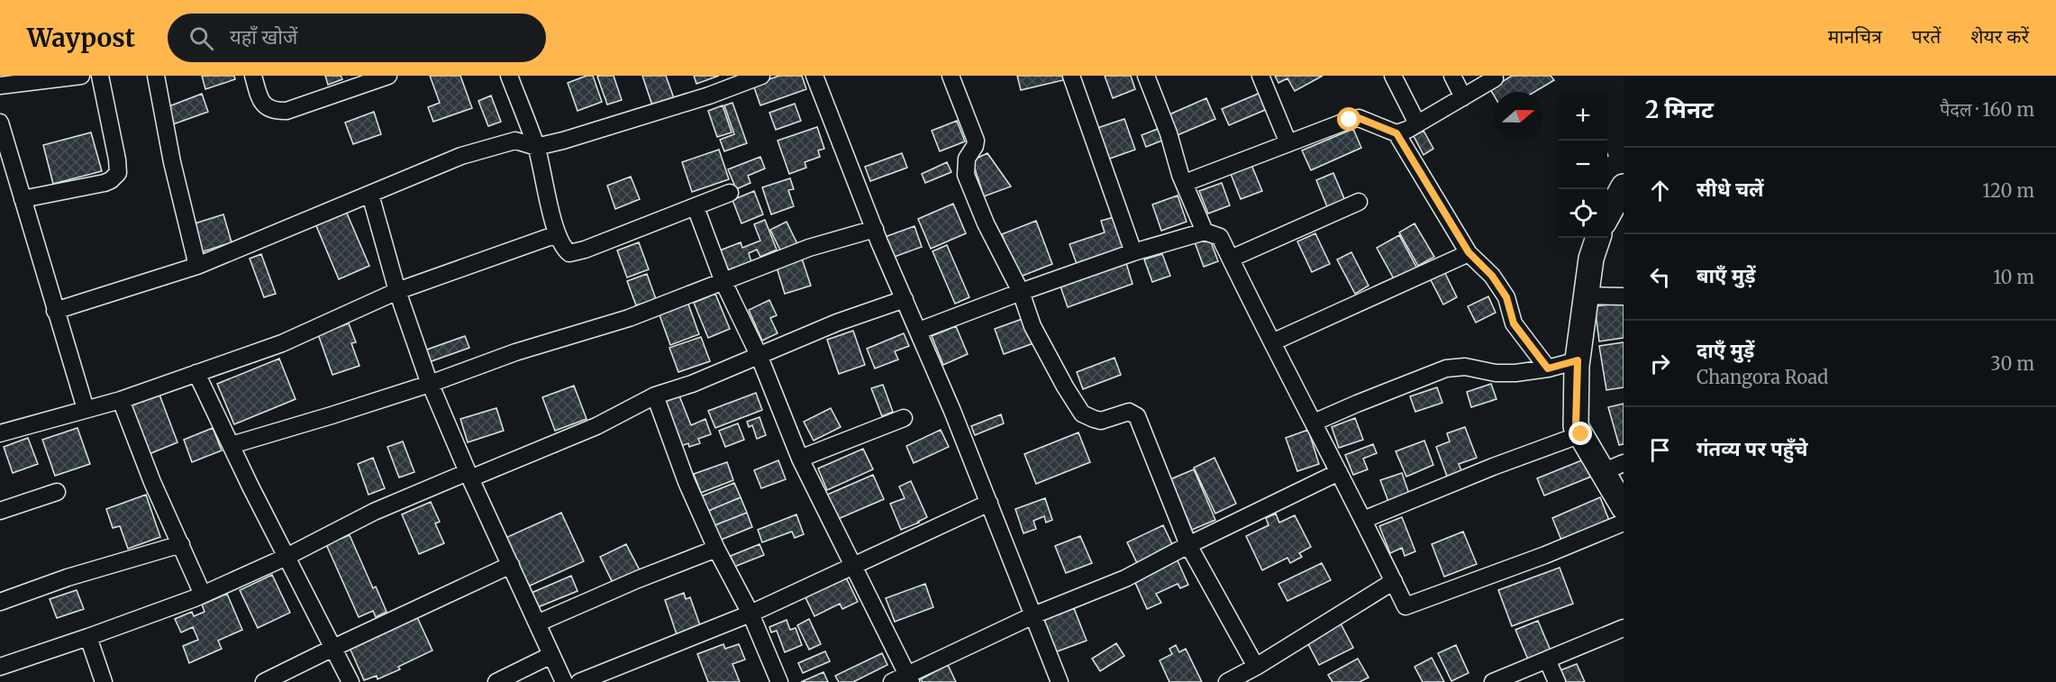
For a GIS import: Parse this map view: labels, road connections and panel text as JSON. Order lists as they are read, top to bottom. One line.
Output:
{"north":"right","page":{"header":"Waypost","search":"यहाँ खोजें","nav":["मानचित्र","परतें","शेयर करें"],"heading":["2 मिनट","पैदल · 160 m"],"map_buttons":["+","−"],"list":[["सीधे चलें","120 m"],["बाएँ मुड़ें","10 m"],["दाएँ मुड़ें","Changora Road","30 m"],"गंतव्य पर पहुँचे"]}}
